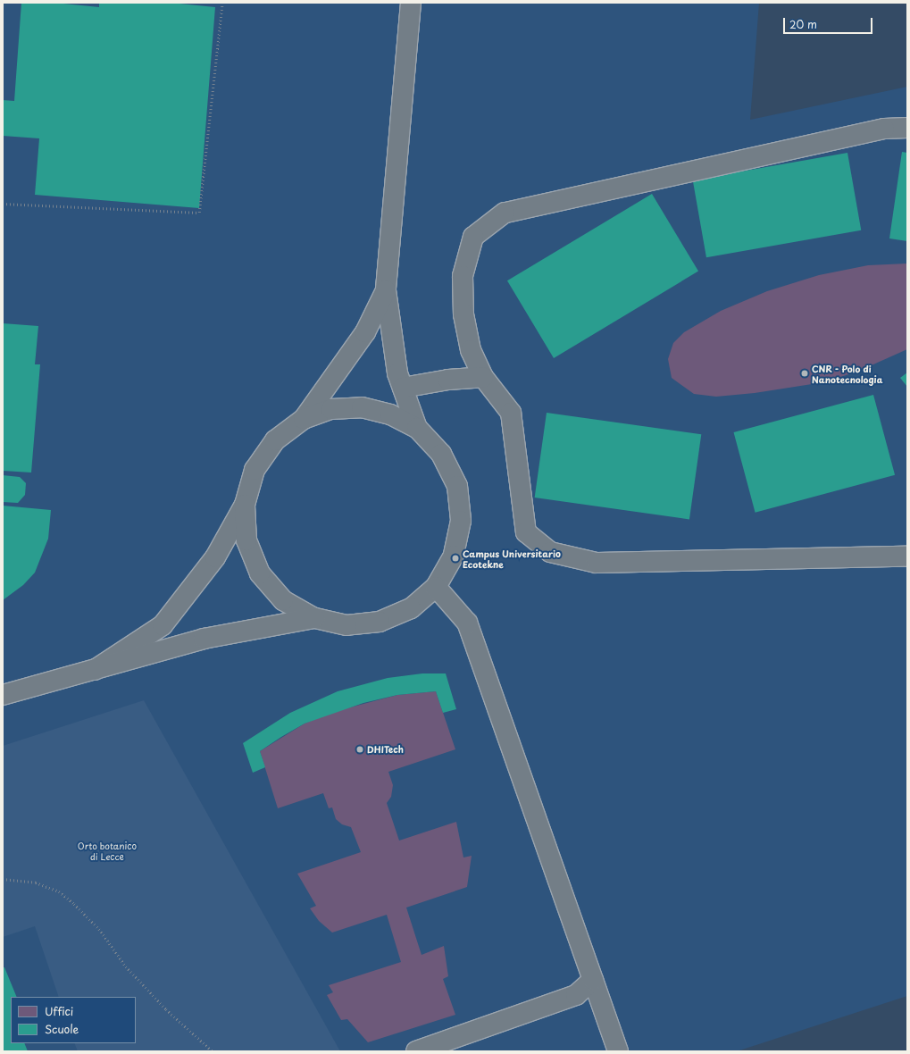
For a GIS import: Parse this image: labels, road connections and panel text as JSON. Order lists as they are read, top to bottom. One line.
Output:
{"parks":["Orto botanico di Lecce"],"places":["CNR - Polo di Nanotecnologia","Campus Universitario Ecotekne","DHITech"],"legend":["Uffici","Scuole"],"scale_bar":"20 m"}
